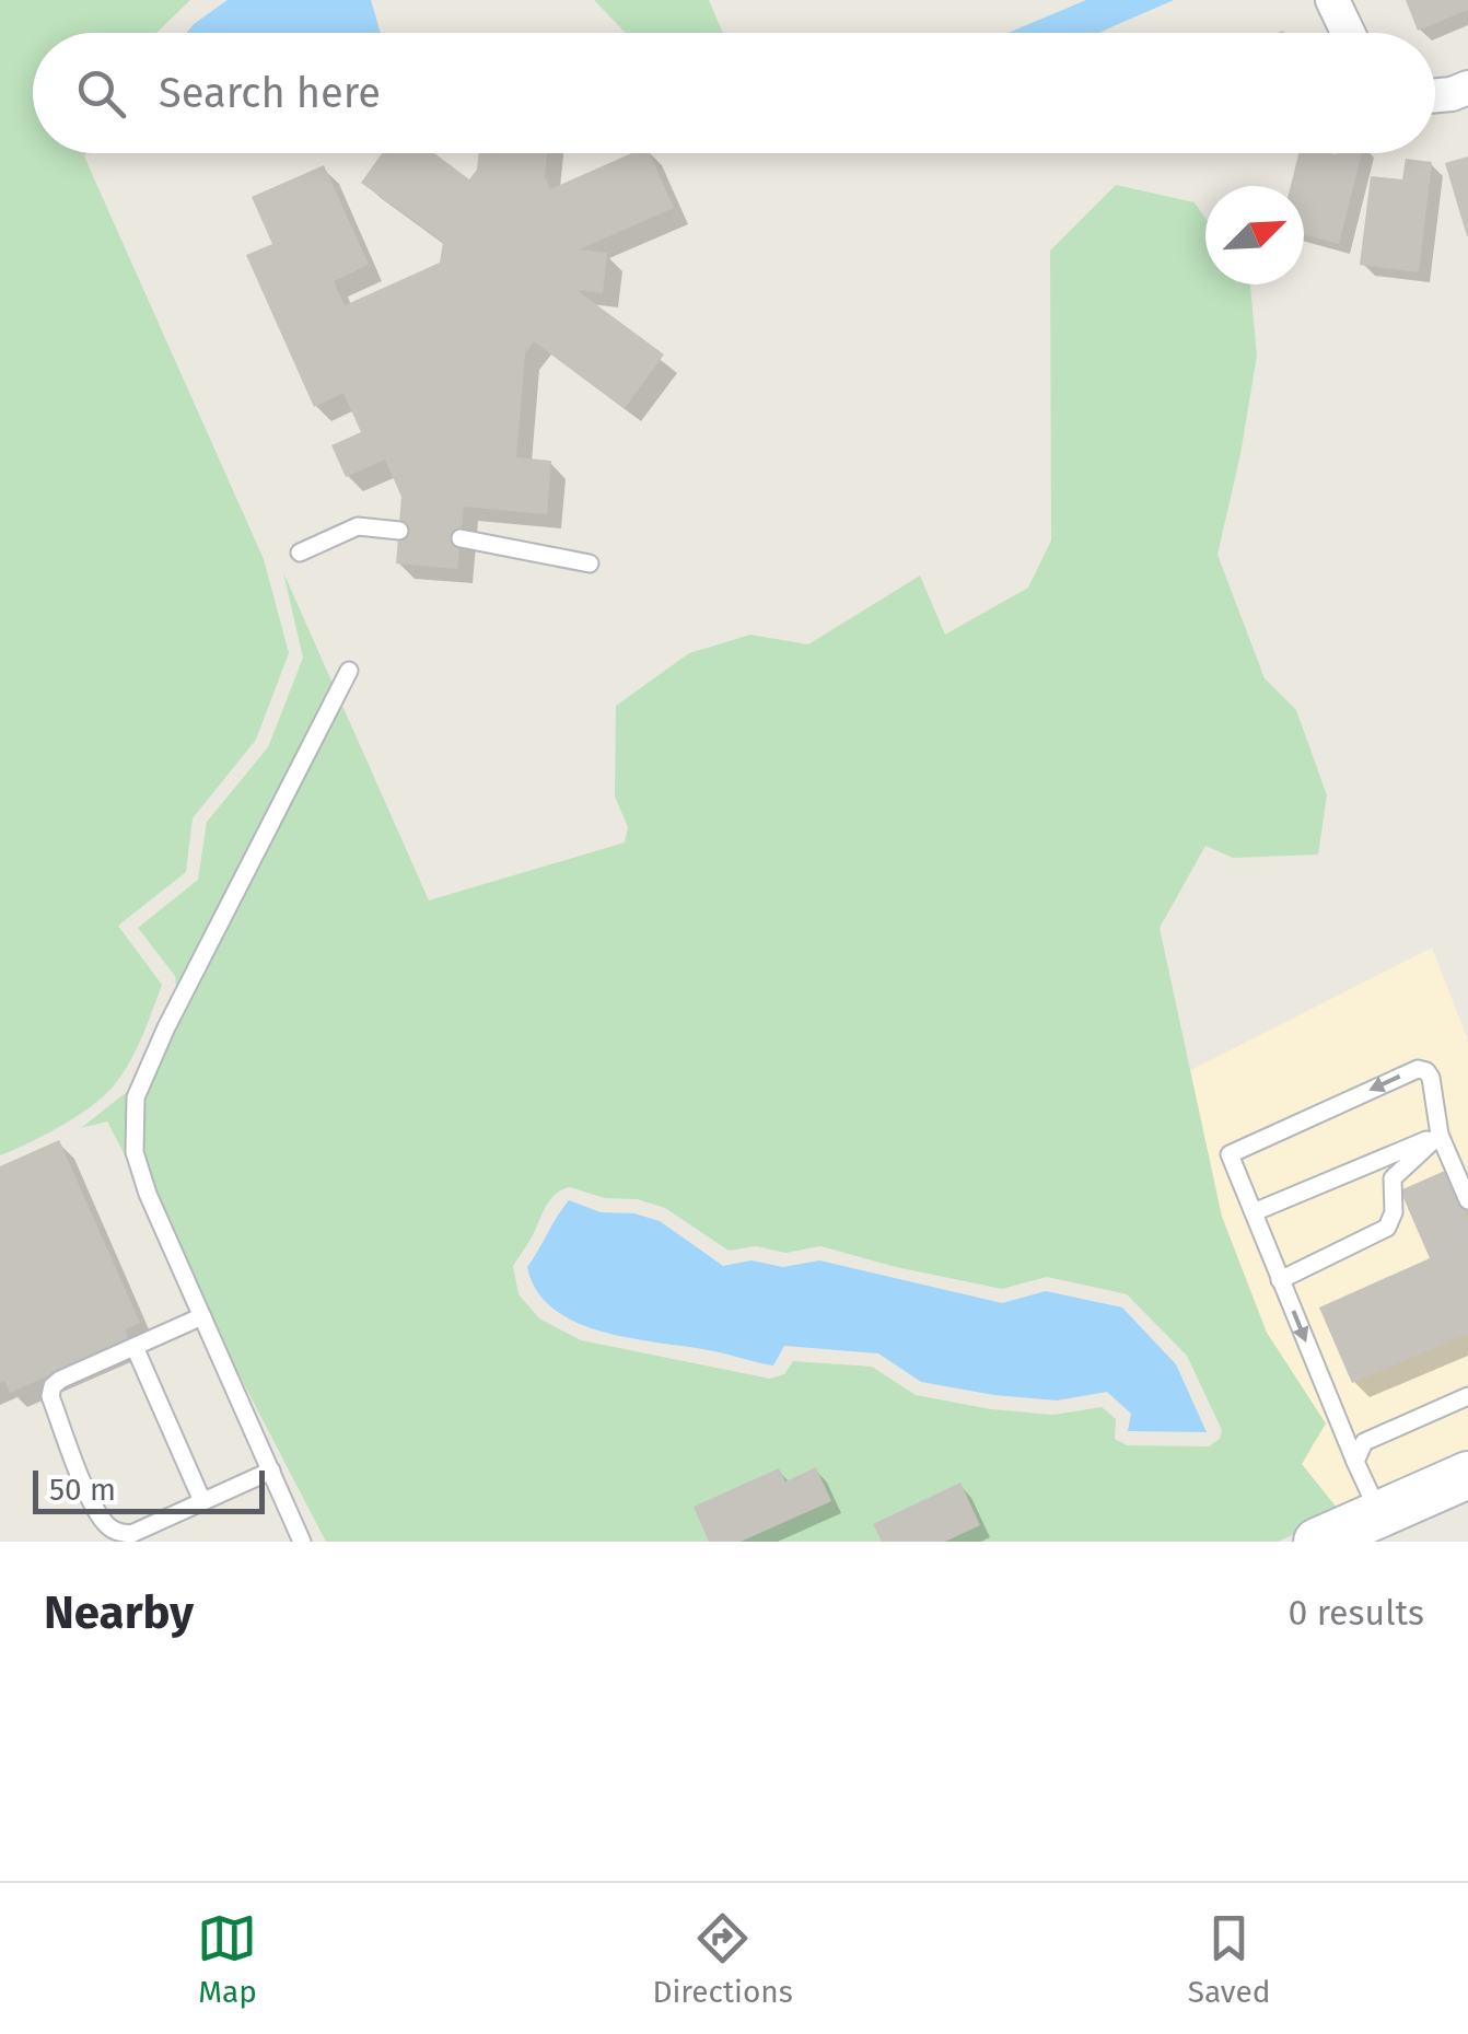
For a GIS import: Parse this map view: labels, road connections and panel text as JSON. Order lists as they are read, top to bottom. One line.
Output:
{"scale_bar":"50 m","north":"top right","page":{"search":"Search here","scale":"50 m","heading":["Nearby","0 results"],"nav":["Map","Directions","Saved"]}}
